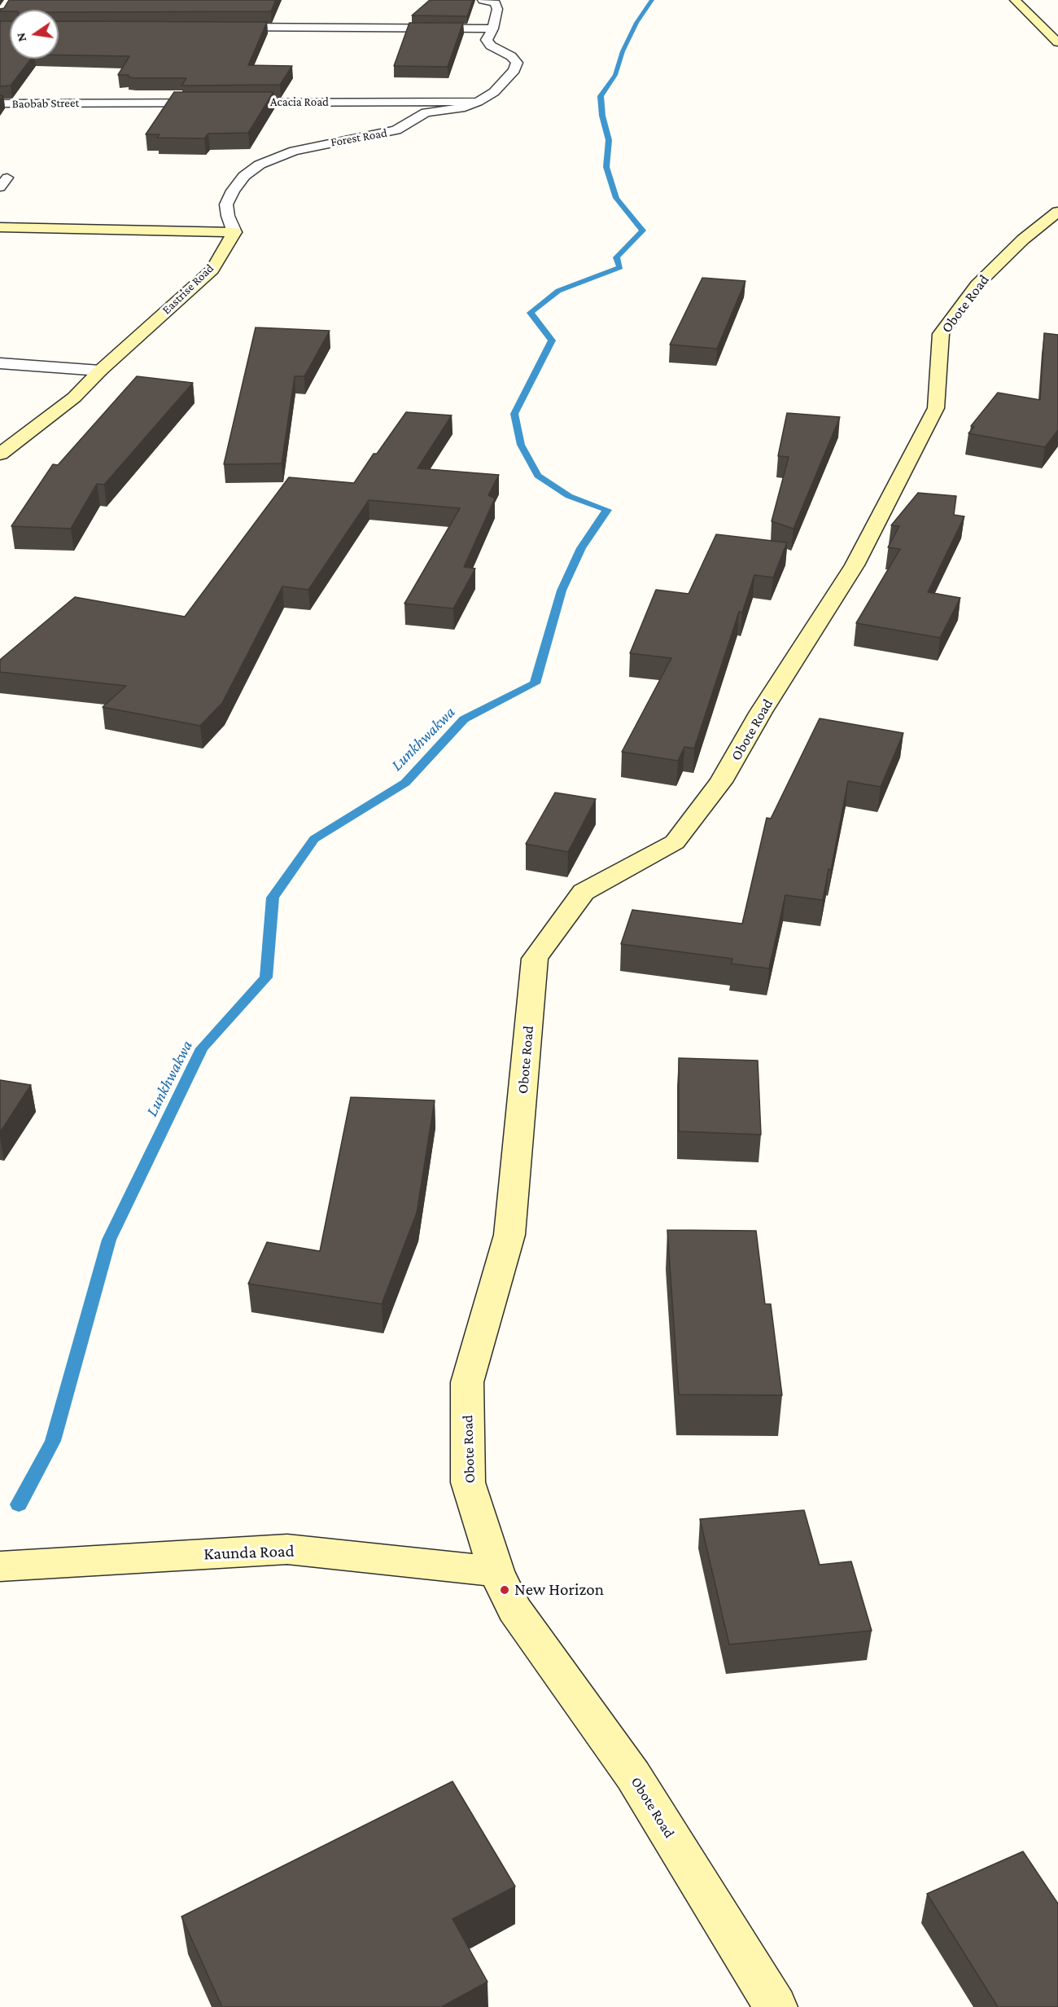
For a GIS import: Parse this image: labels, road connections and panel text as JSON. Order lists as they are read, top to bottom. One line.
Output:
{"streets":{"street":["Acacia Road","Baobab Street","Forest Road","Eastrise Road","Obote Road","Kaunda Road"]},"crossings":[["Acacia Road","Baobab Street"],["Acacia Road","Forest Road"],["Forest Road","Eastrise Road"],["Obote Road","Kaunda Road"]],"water":["Lunkhwakwa"],"places":["New Horizon"],"north":"left"}
